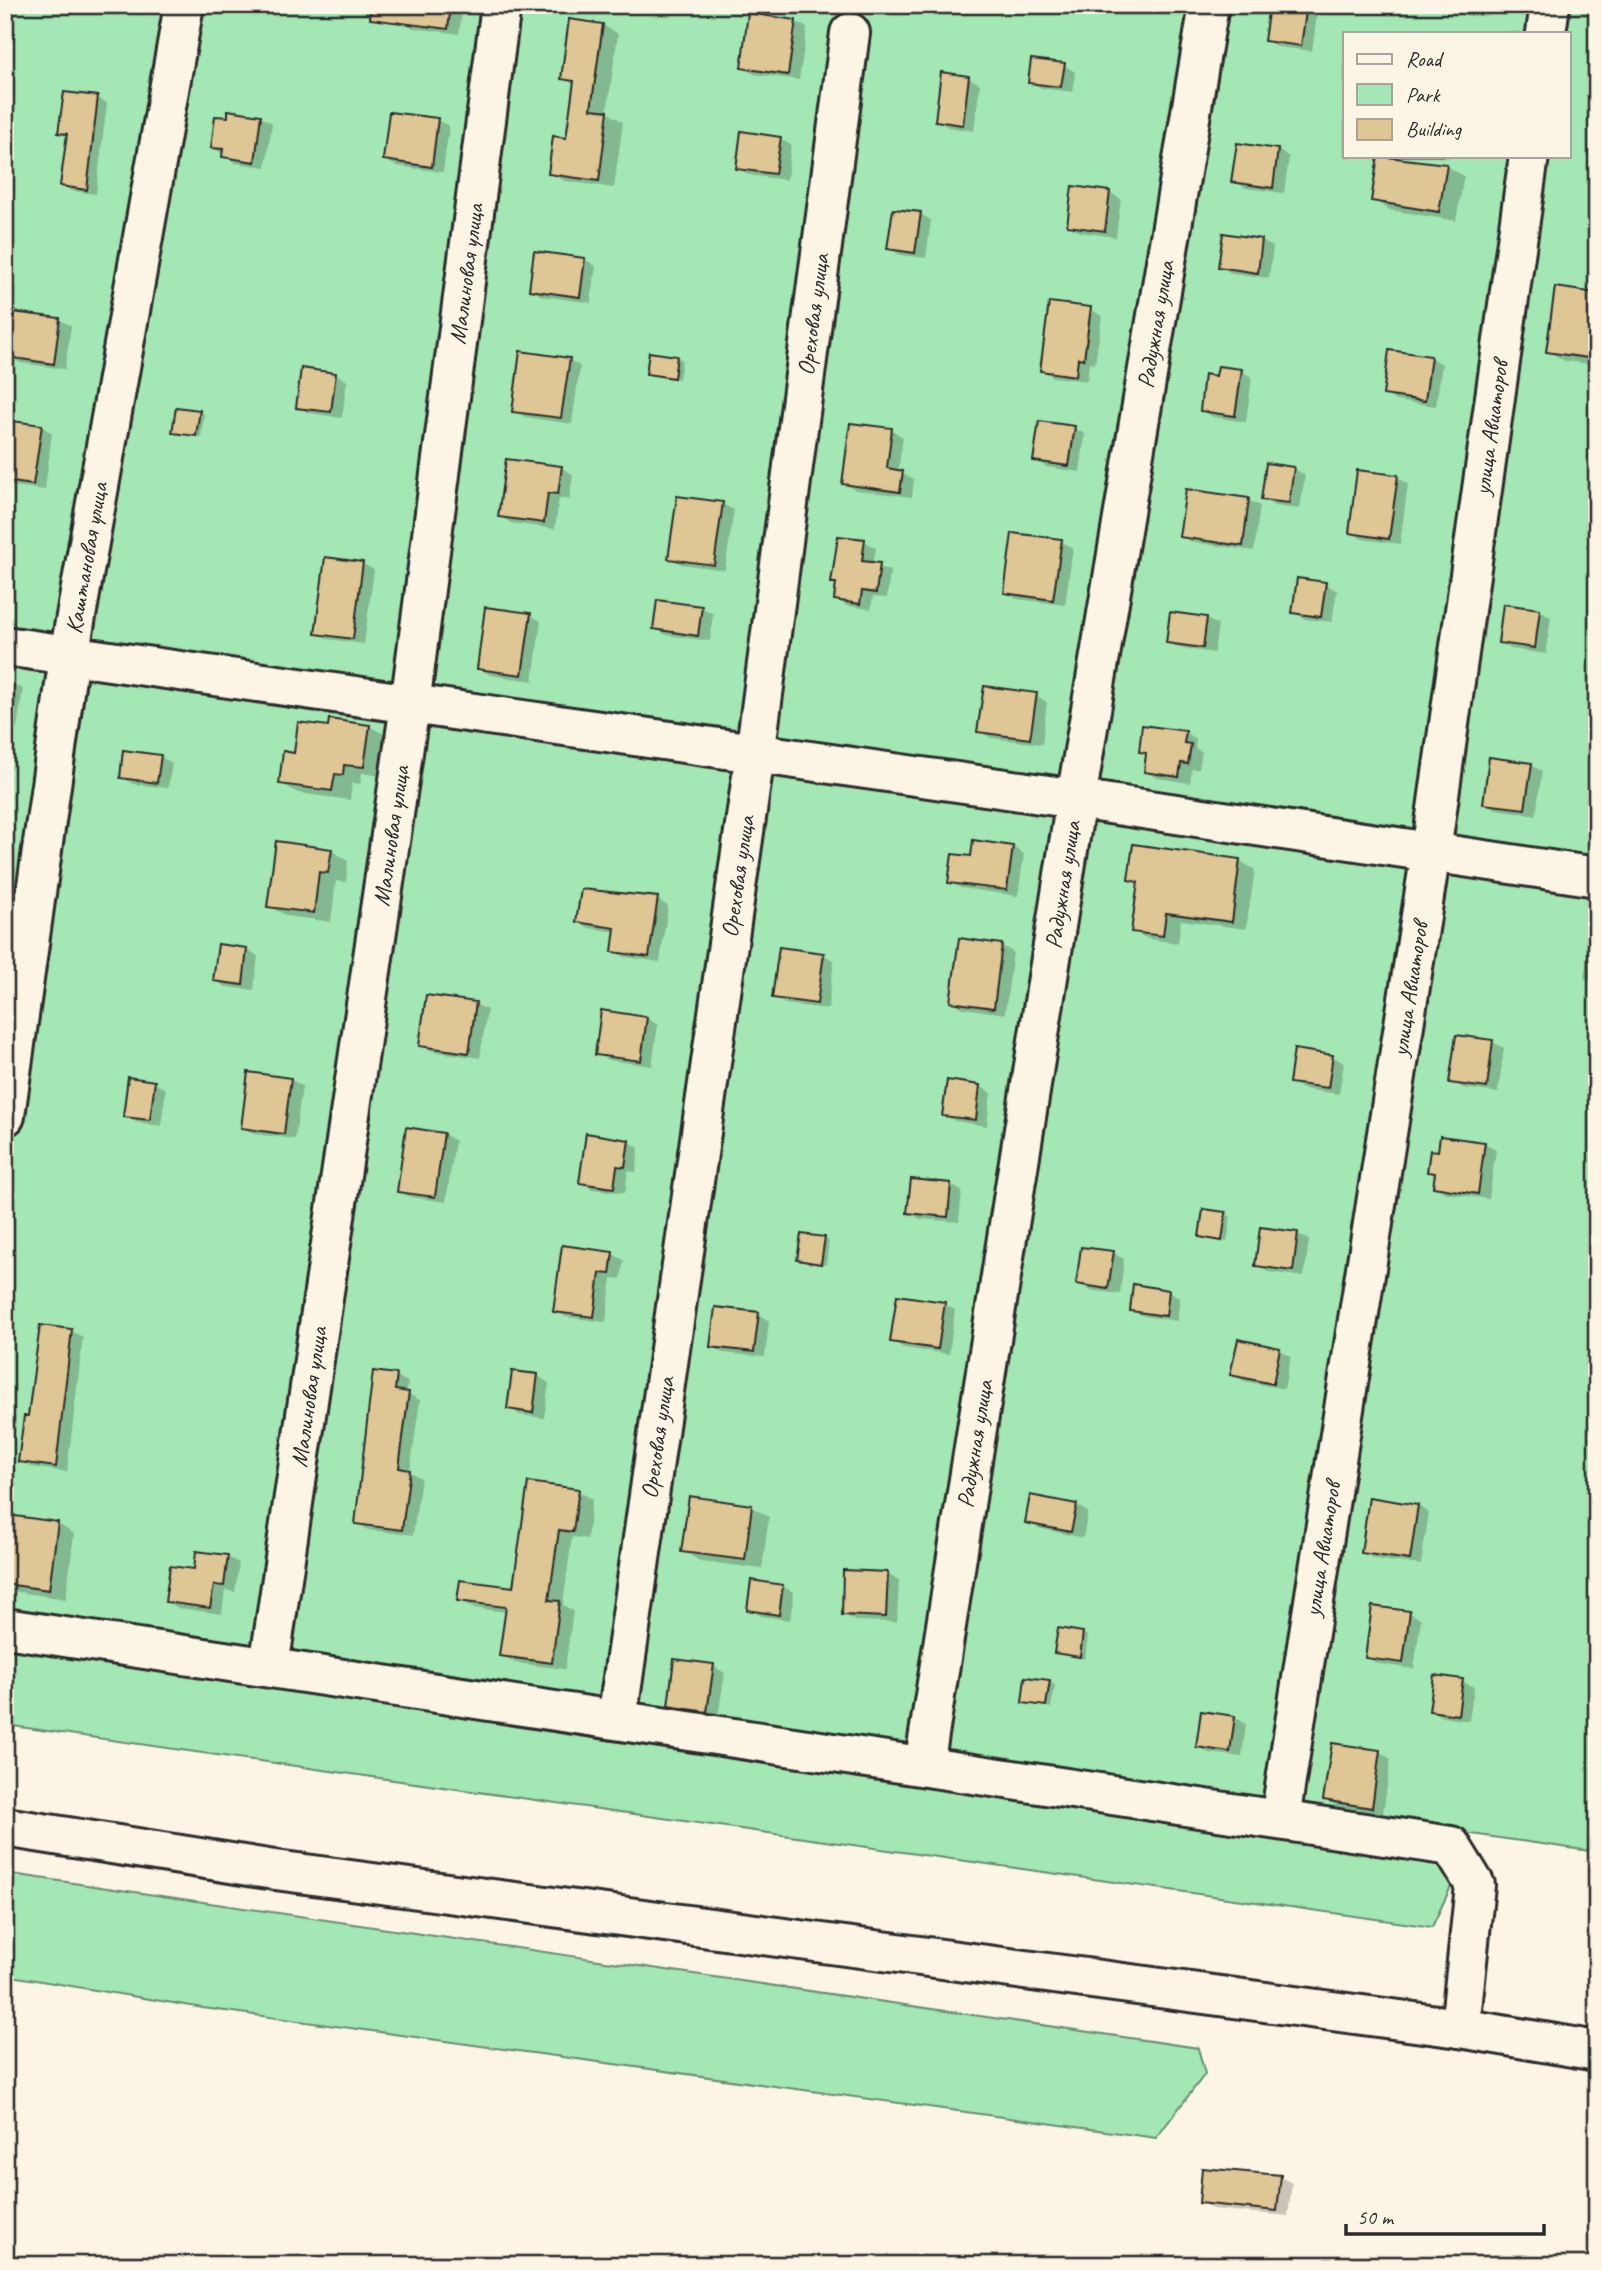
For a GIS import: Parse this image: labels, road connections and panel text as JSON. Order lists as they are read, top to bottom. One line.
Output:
{"streets":{"street":["Малиновая улица","Ореховая улица","Радужная улица","улица Авиаторов","Каштановая улица"]},"legend":["Road","Park","Building"],"scale_bar":"50 m"}
